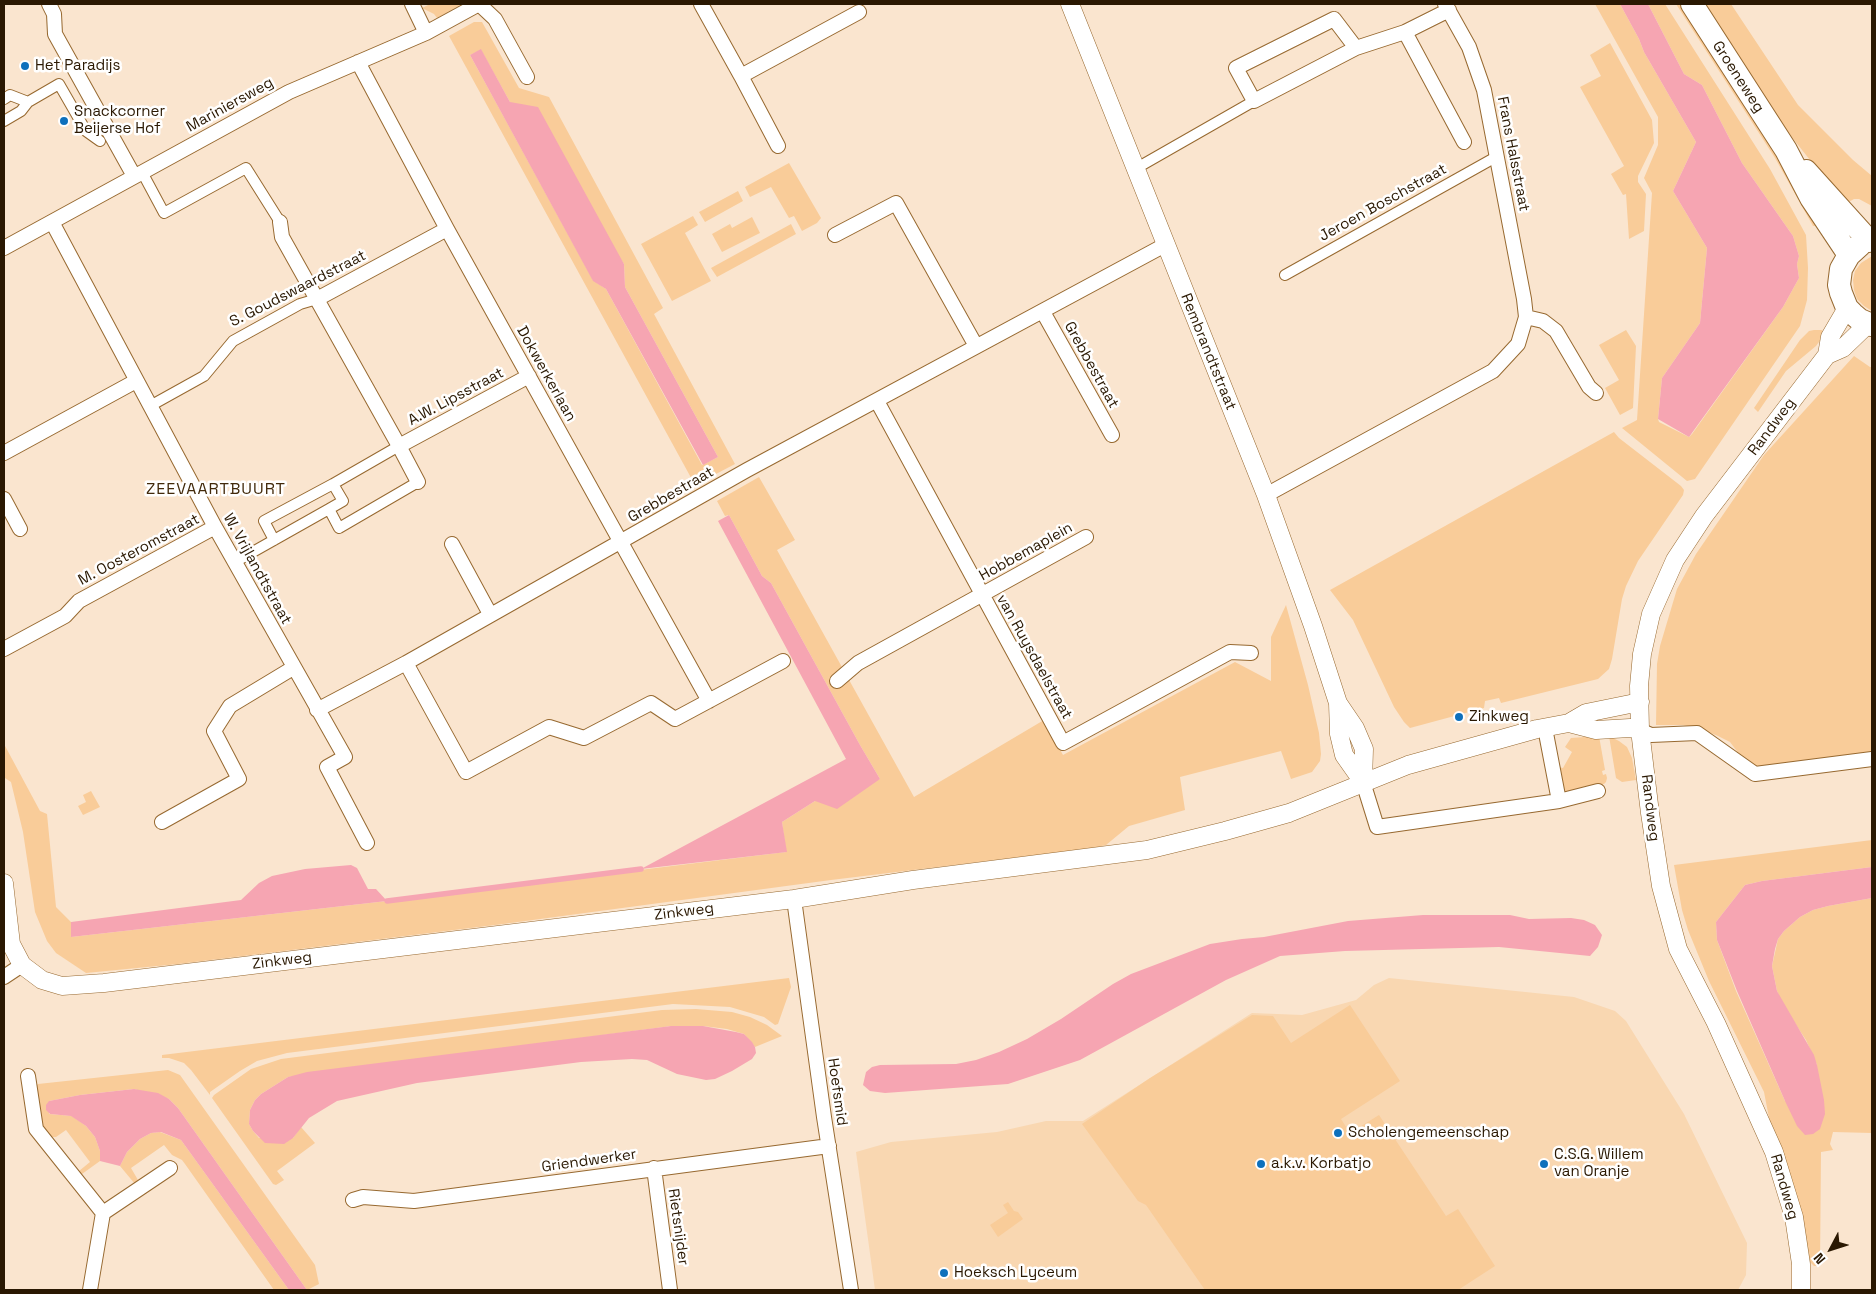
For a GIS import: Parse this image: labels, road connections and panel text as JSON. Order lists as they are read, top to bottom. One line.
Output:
{"streets":{"main road":["Groeneweg"],"street":["Mariniersweg","Frans Halsstraat","Jeroen Boschstraat","S. Goudswaardstraat","Rembrandtstraat","Grebbestraat","Dokwerkerlaan","A.W. Lipsstraat","Randweg","M. Oosteromstraat","Hobbemaplein","W. Vrijlandtstraat","van Ruysdaelstraat","Zinkweg","Hoefsmid","Griendwerker","Rietsnijder"]},"crossings":[["Mariniersweg","Dokwerkerlaan"],["Mariniersweg","W. Vrijlandtstraat"],["Frans Halsstraat","Jeroen Boschstraat"],["Frans Halsstraat","Rembrandtstraat"],["S. Goudswaardstraat","Dokwerkerlaan"],["S. Goudswaardstraat","W. Vrijlandtstraat"],["Rembrandtstraat","Grebbestraat"],["Rembrandtstraat","Zinkweg"],["Grebbestraat","Dokwerkerlaan"],["Grebbestraat","W. Vrijlandtstraat"],["Grebbestraat","van Ruysdaelstraat"],["Dokwerkerlaan","A.W. Lipsstraat"],["Randweg","Zinkweg"],["M. Oosteromstraat","W. Vrijlandtstraat"],["Hobbemaplein","van Ruysdaelstraat"],["Zinkweg","Hoefsmid"],["Hoefsmid","Griendwerker"],["Griendwerker","Rietsnijder"]],"districts":["ZEEVAARTBUURT"],"places":["Het Paradijs","Snackcorner Beijerse Hof","Zinkweg","Scholengemeenschap","a.k.v. Korbatjo","C.S.G. Willem van Oranje","Hoeksch Lyceum"],"north":"bottom left"}
